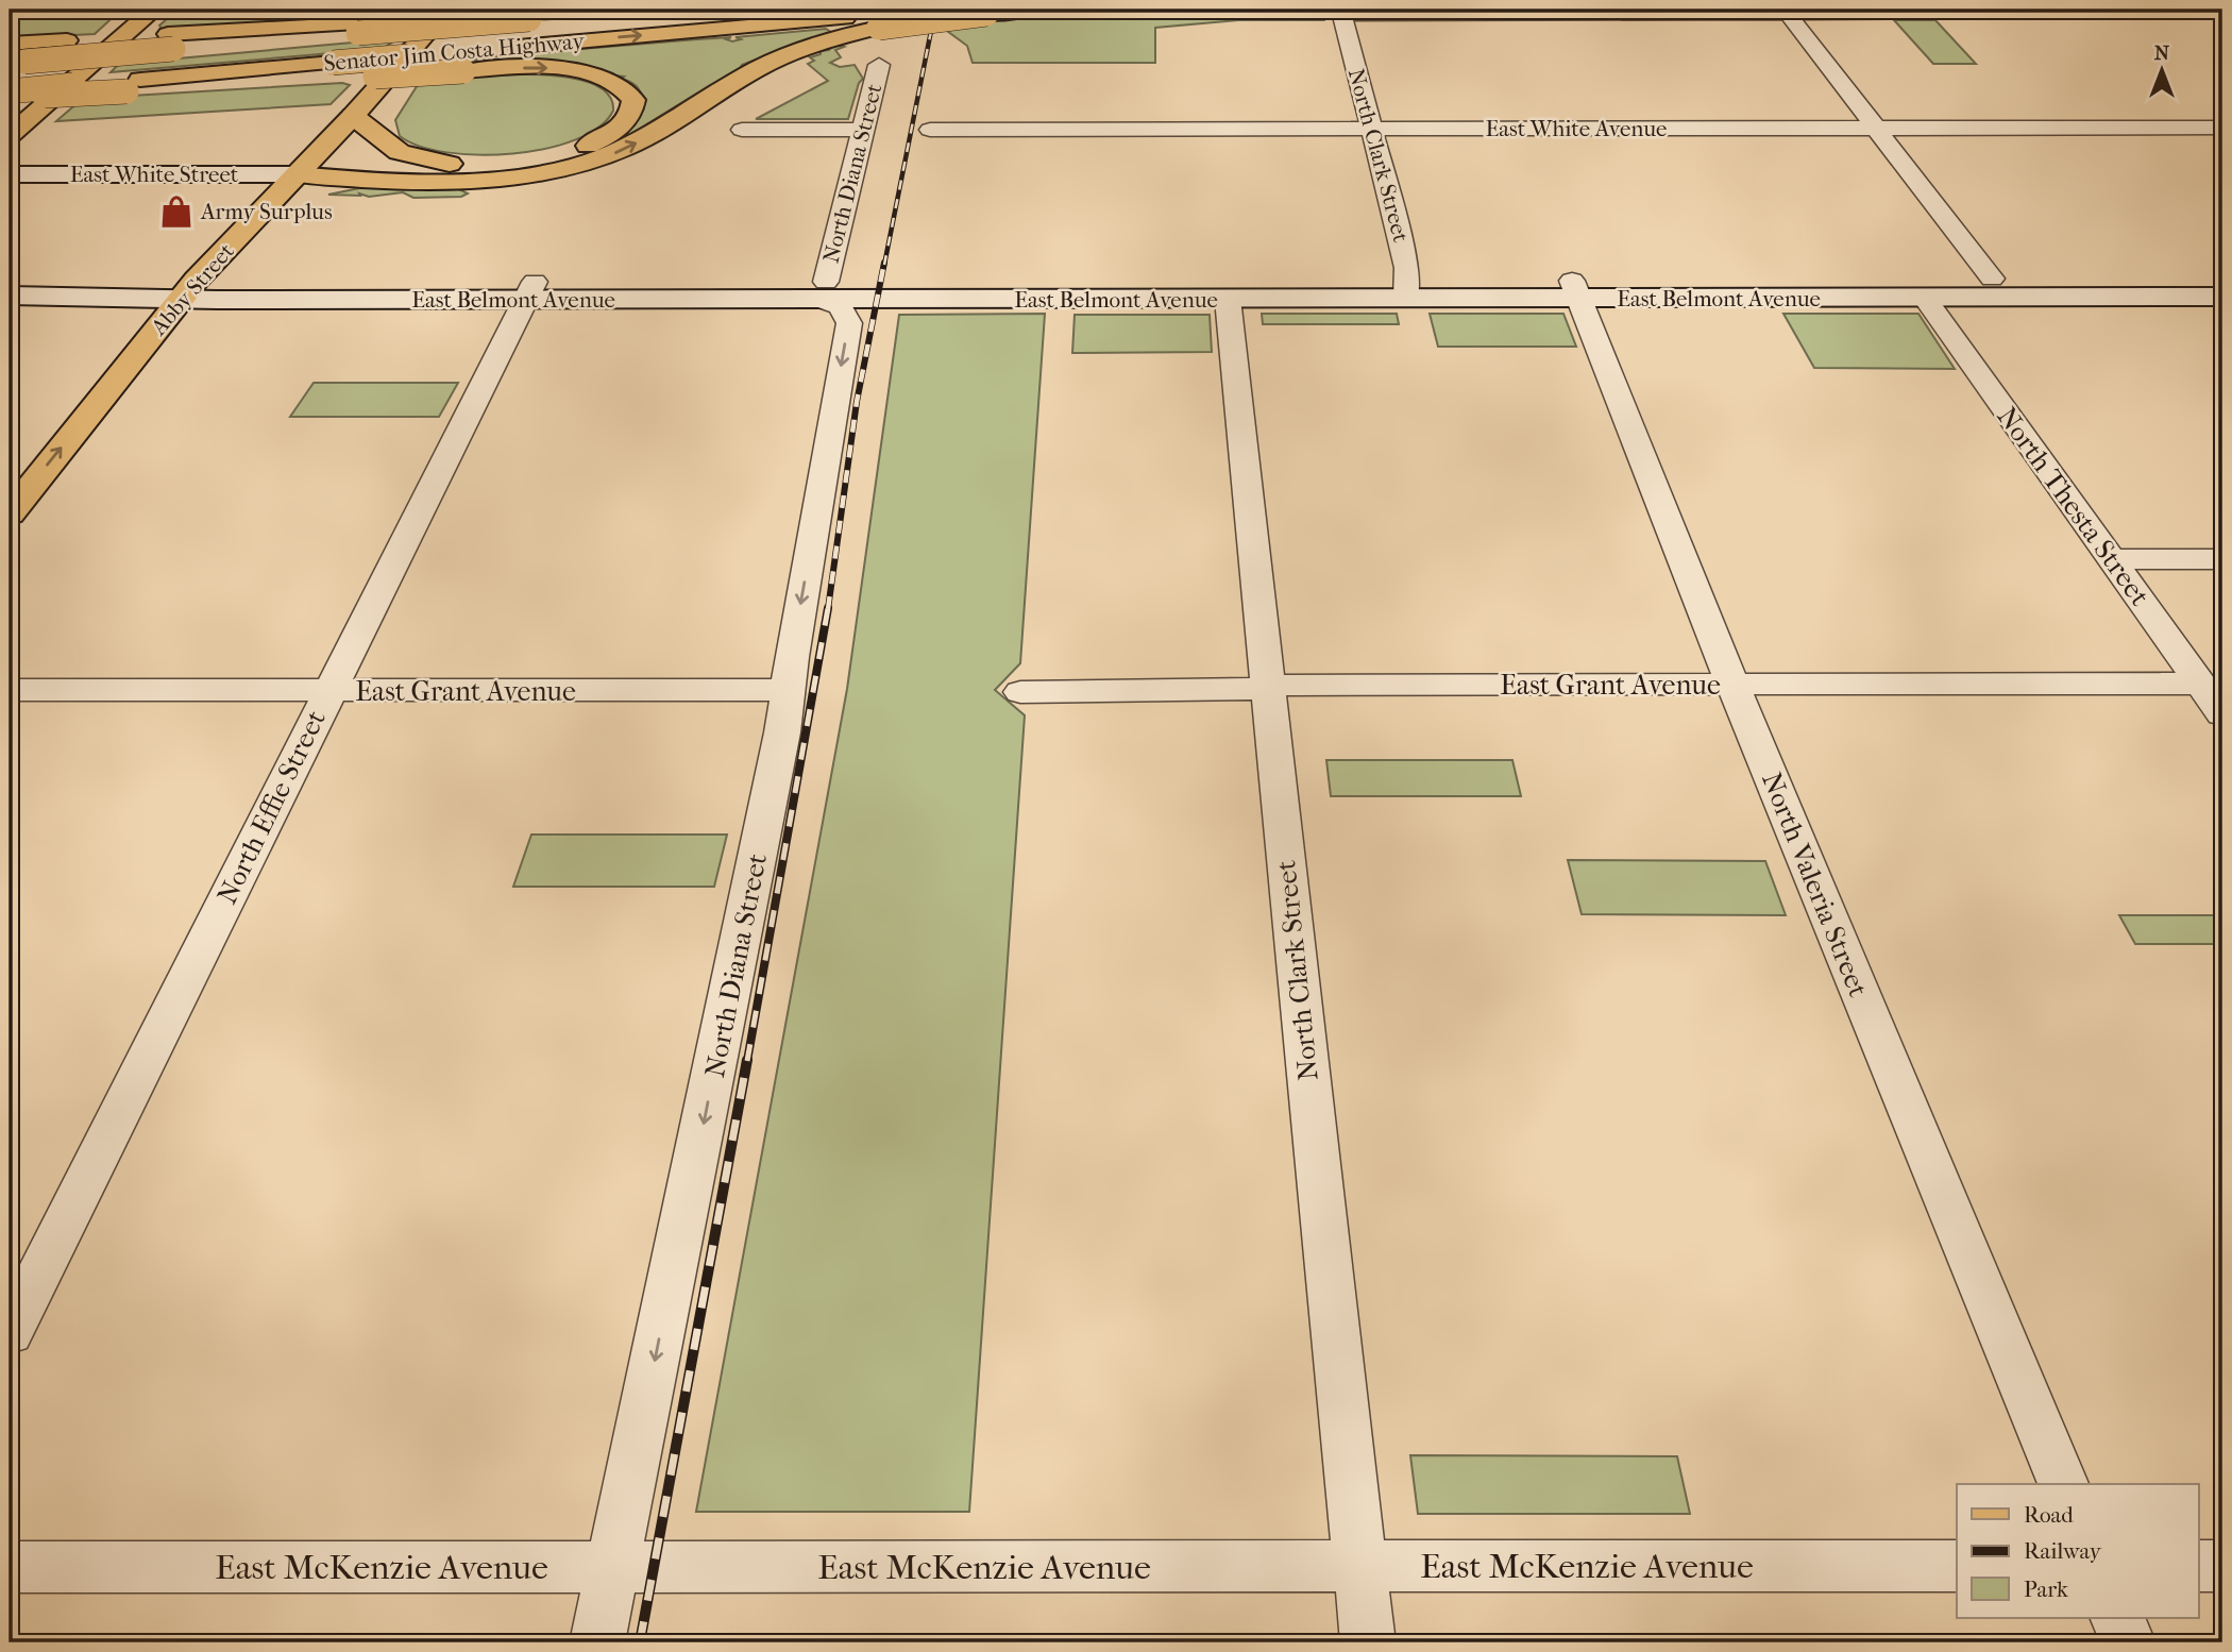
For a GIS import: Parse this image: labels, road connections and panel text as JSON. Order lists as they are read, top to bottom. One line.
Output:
{"streets":{"main road":["Senator Jim Costa Highway","East White Street","Abby Street","East Belmont Avenue"],"street":["East White Avenue","North Clark Street","North Diana Street","North Thesta Street","East Grant Avenue","North Effie Street","North Valeria Street","East McKenzie Avenue"]},"crossings":[["East White Avenue","North Clark Street"],["North Clark Street","East Belmont Avenue"],["North Clark Street","East Grant Avenue"],["North Clark Street","East McKenzie Avenue"],["North Diana Street","East Belmont Avenue"],["North Diana Street","East Grant Avenue"],["North Diana Street","East McKenzie Avenue"],["East White Street","Abby Street"],["Abby Street","East Belmont Avenue"],["East Belmont Avenue","North Thesta Street"],["East Belmont Avenue","North Effie Street"],["East Belmont Avenue","North Valeria Street"],["North Thesta Street","East Grant Avenue"],["East Grant Avenue","North Effie Street"],["East Grant Avenue","North Valeria Street"]],"one_way":["North Diana Street","Abby Street"],"places":{"shop":["Army Surplus"]},"legend":["Road","Railway","Park"],"north":"top"}
